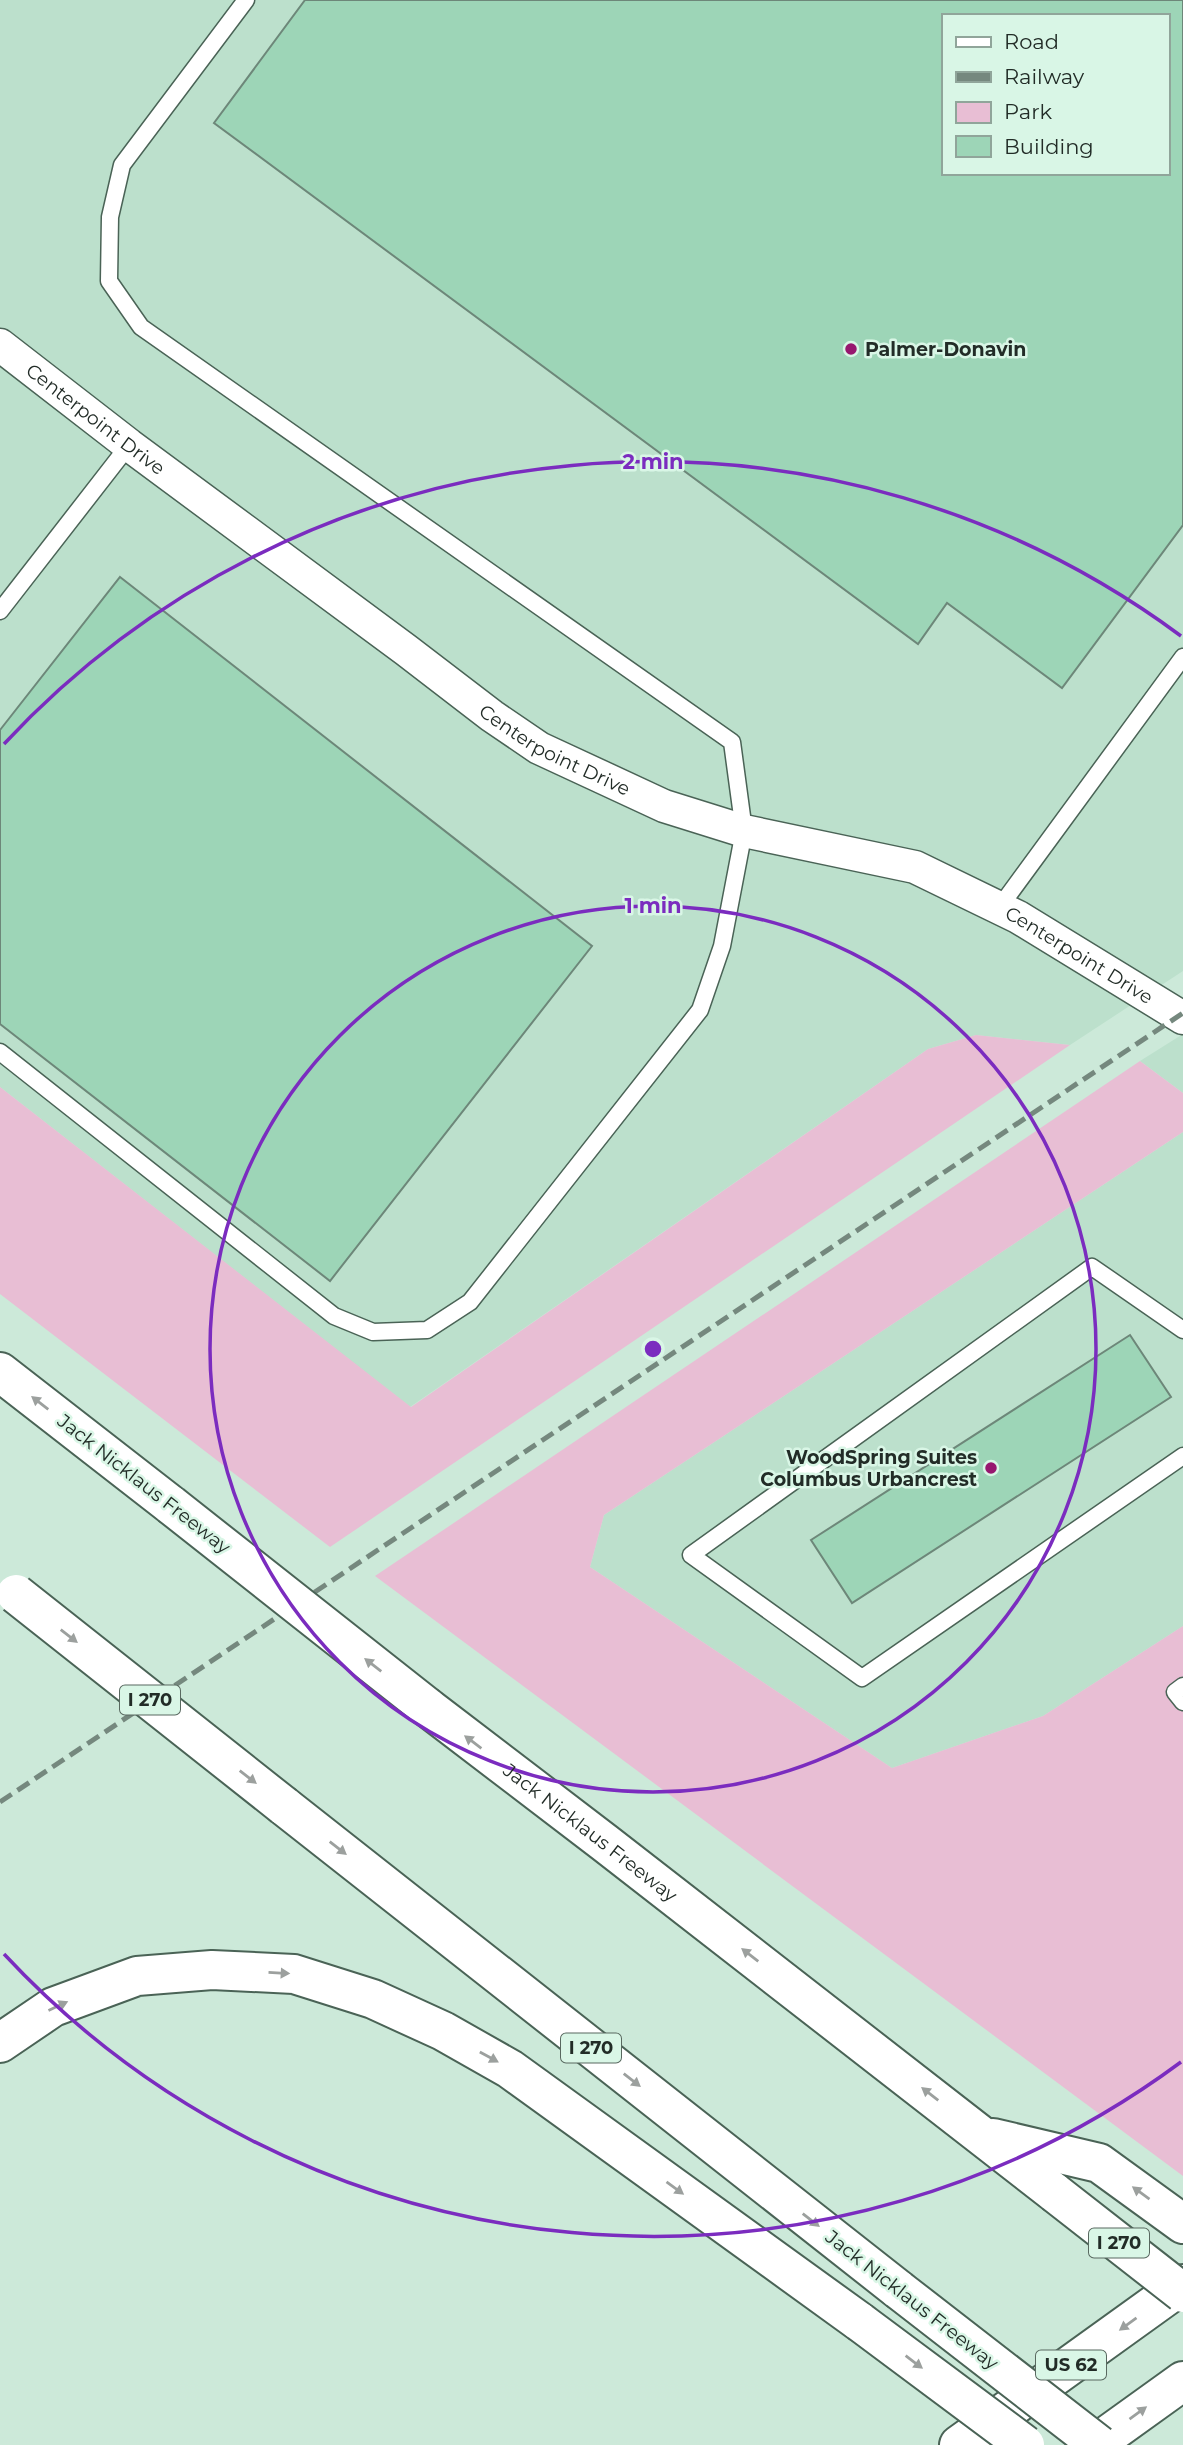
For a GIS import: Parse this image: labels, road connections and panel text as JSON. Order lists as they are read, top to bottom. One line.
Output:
{"streets":{"main road":["Jack Nicklaus Freeway","I 270","US 62"],"street":["Centerpoint Drive"]},"places":["Palmer-Donavin","WoodSpring Suites Columbus Urbancrest"],"legend":["Road","Railway","Park","Building"],"rings":["2 min","1 min"]}
